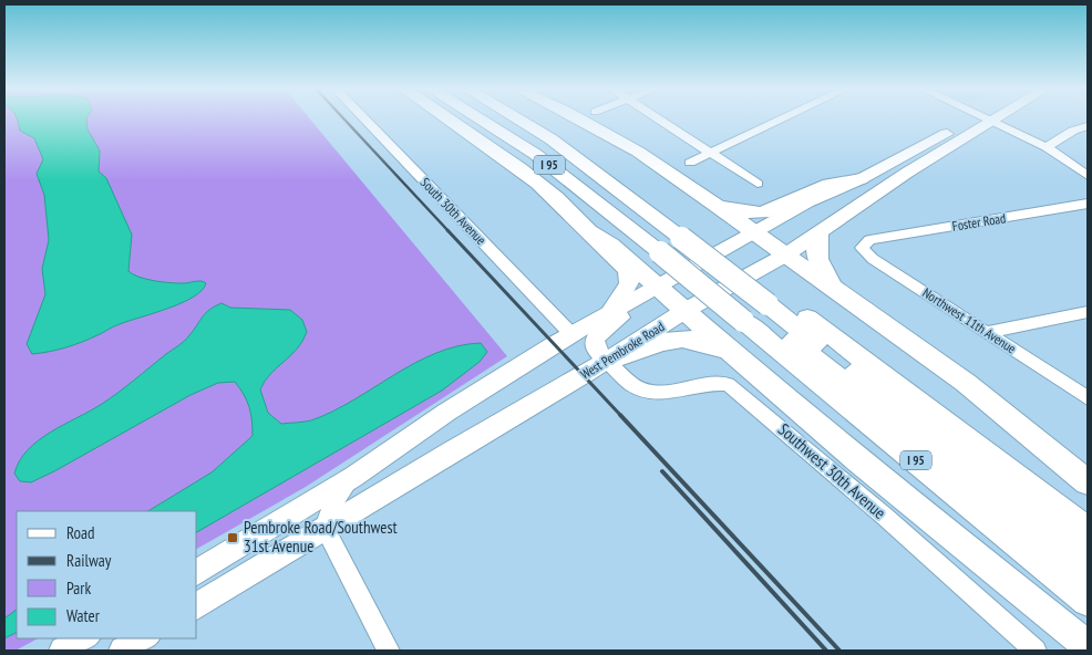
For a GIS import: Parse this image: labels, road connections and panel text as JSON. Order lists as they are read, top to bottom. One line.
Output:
{"streets":{"highway":["I 95"],"main road":["West Pembroke Road"],"street":["South 30th Avenue","Foster Road","Northwest 11th Avenue","Southwest 30th Avenue"]},"crossings":[["South 30th Avenue","West Pembroke Road"],["Foster Road","Northwest 11th Avenue"],["West Pembroke Road","Southwest 30th Avenue"]],"places":{"transit":["Pembroke Road/Southwest 31st Avenue"]},"legend":["Road","Railway","Park","Water"]}
